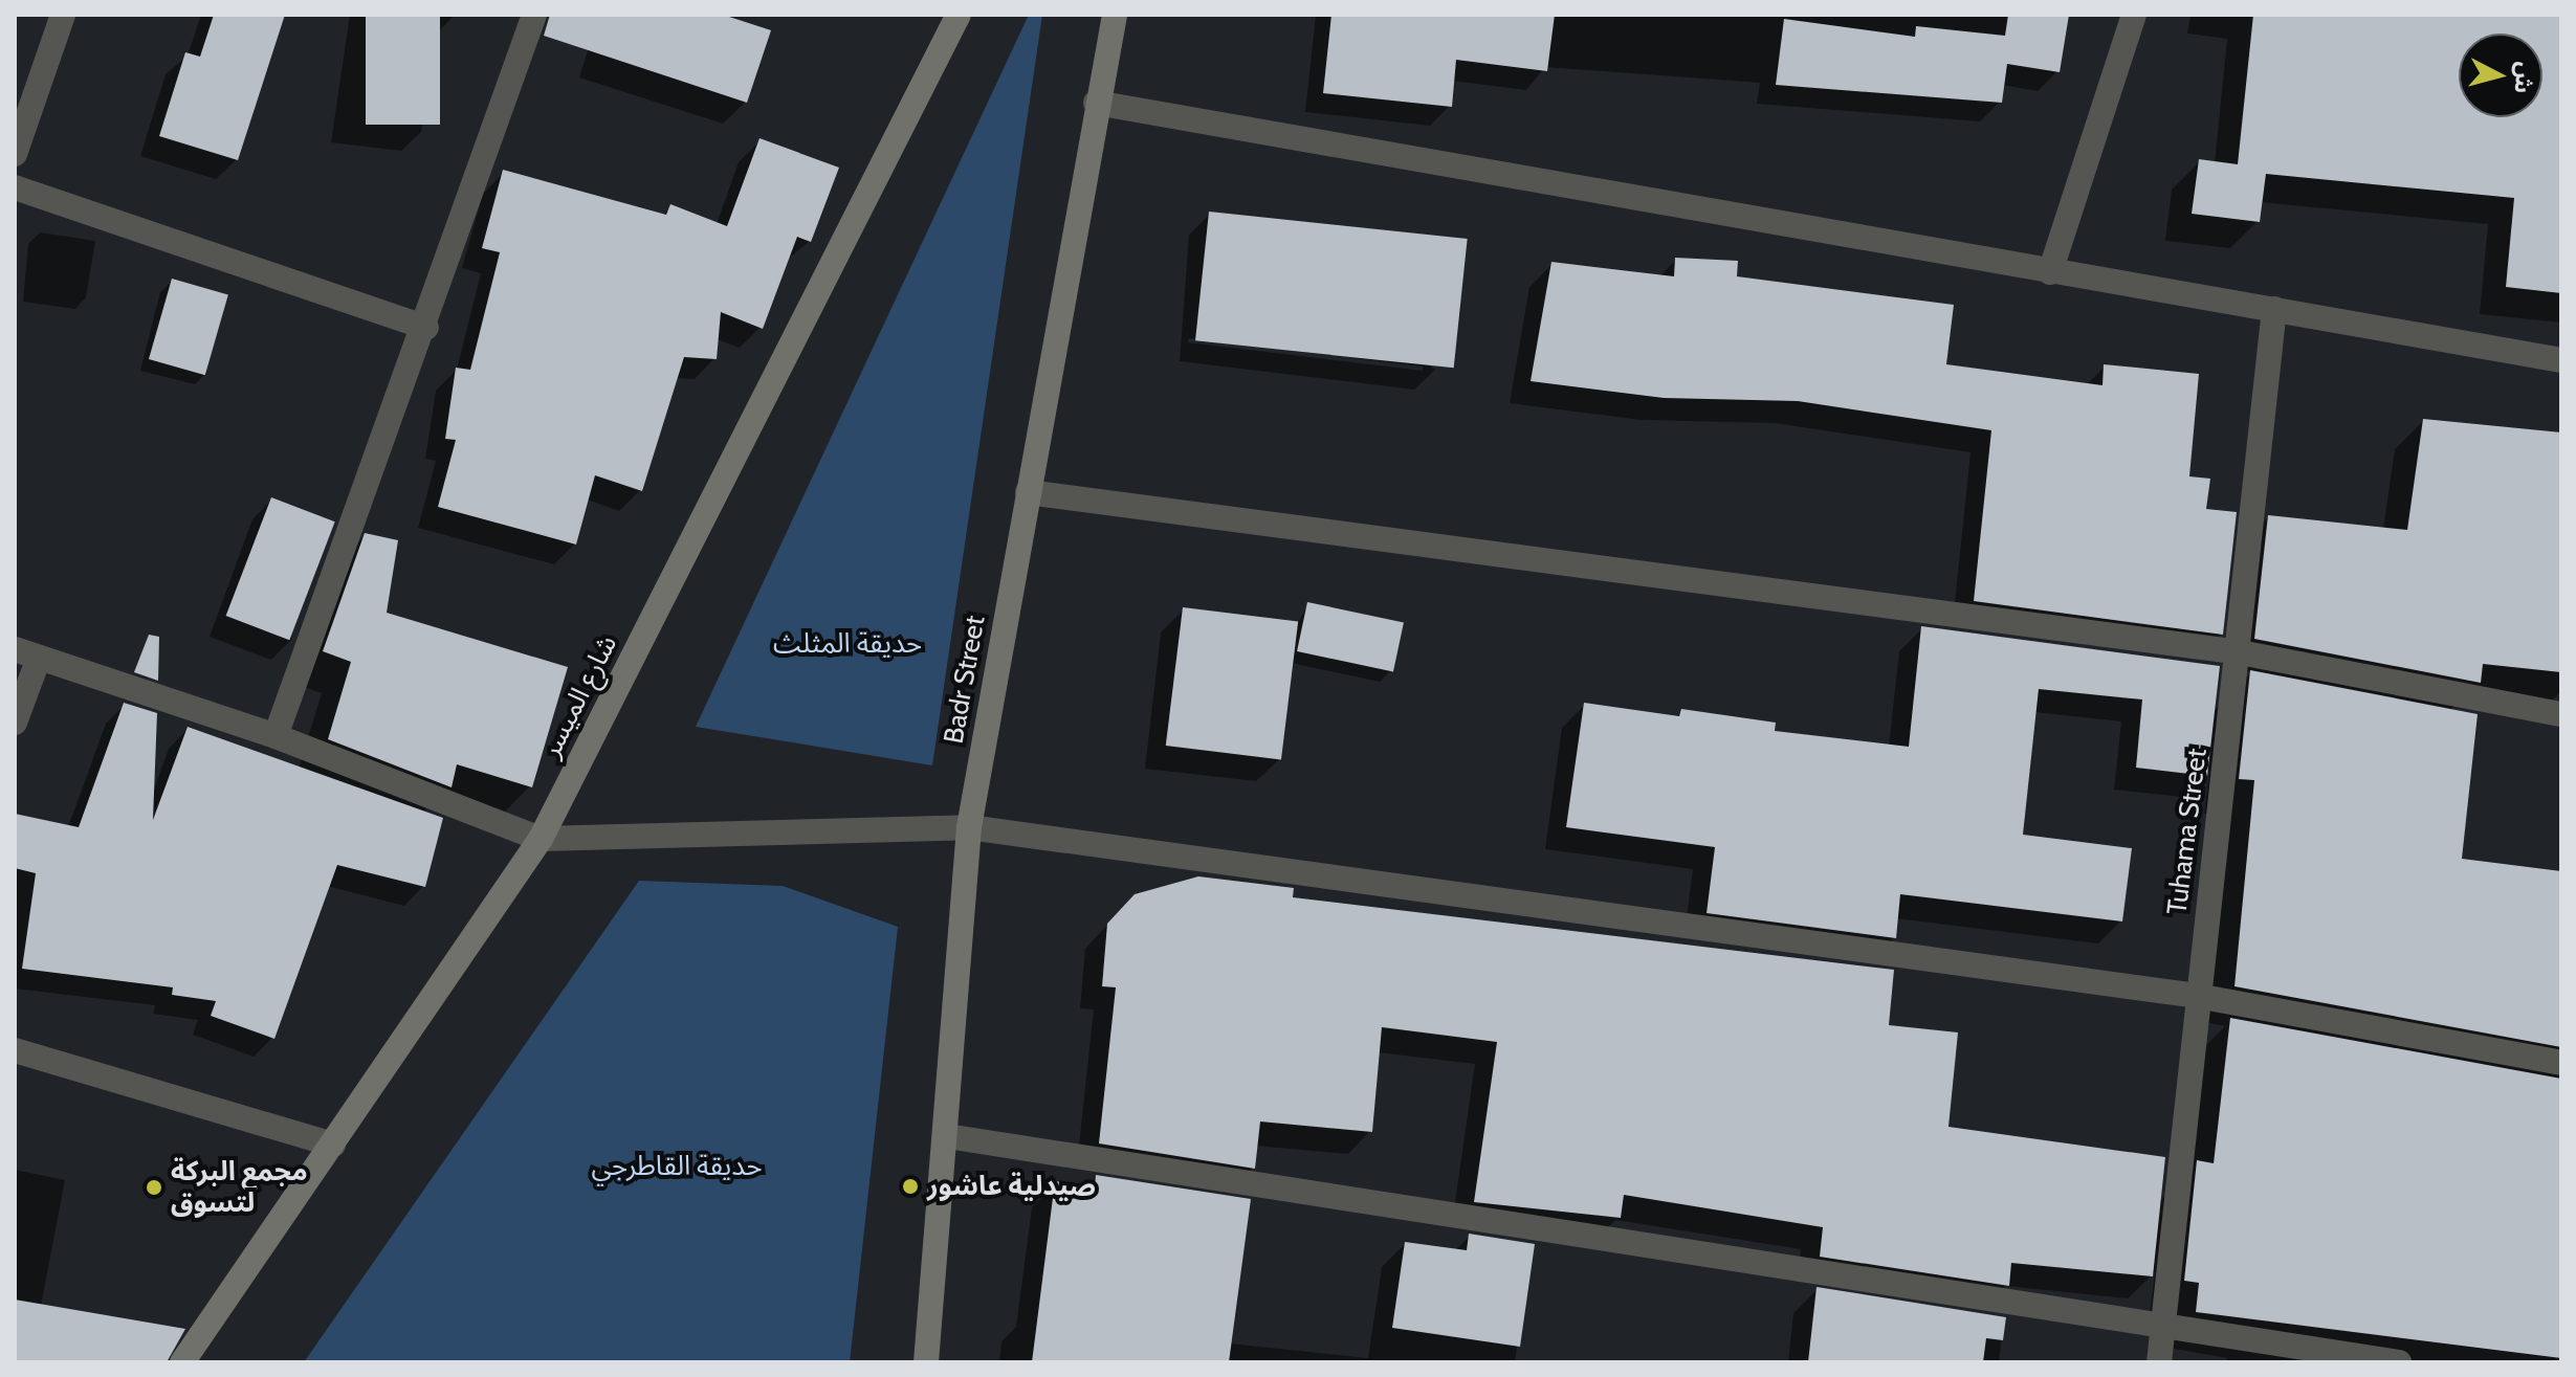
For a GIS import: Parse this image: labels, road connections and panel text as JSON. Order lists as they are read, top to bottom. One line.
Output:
{"streets":{"main road":["Badr Street","شارع الميسر"],"street":["Tuhama Street"]},"parks":["حديقة المثلث","حديقة القاطرجي"],"places":["صيدلية عاشور","مجمع البركة لتسوق"],"north":"right"}
